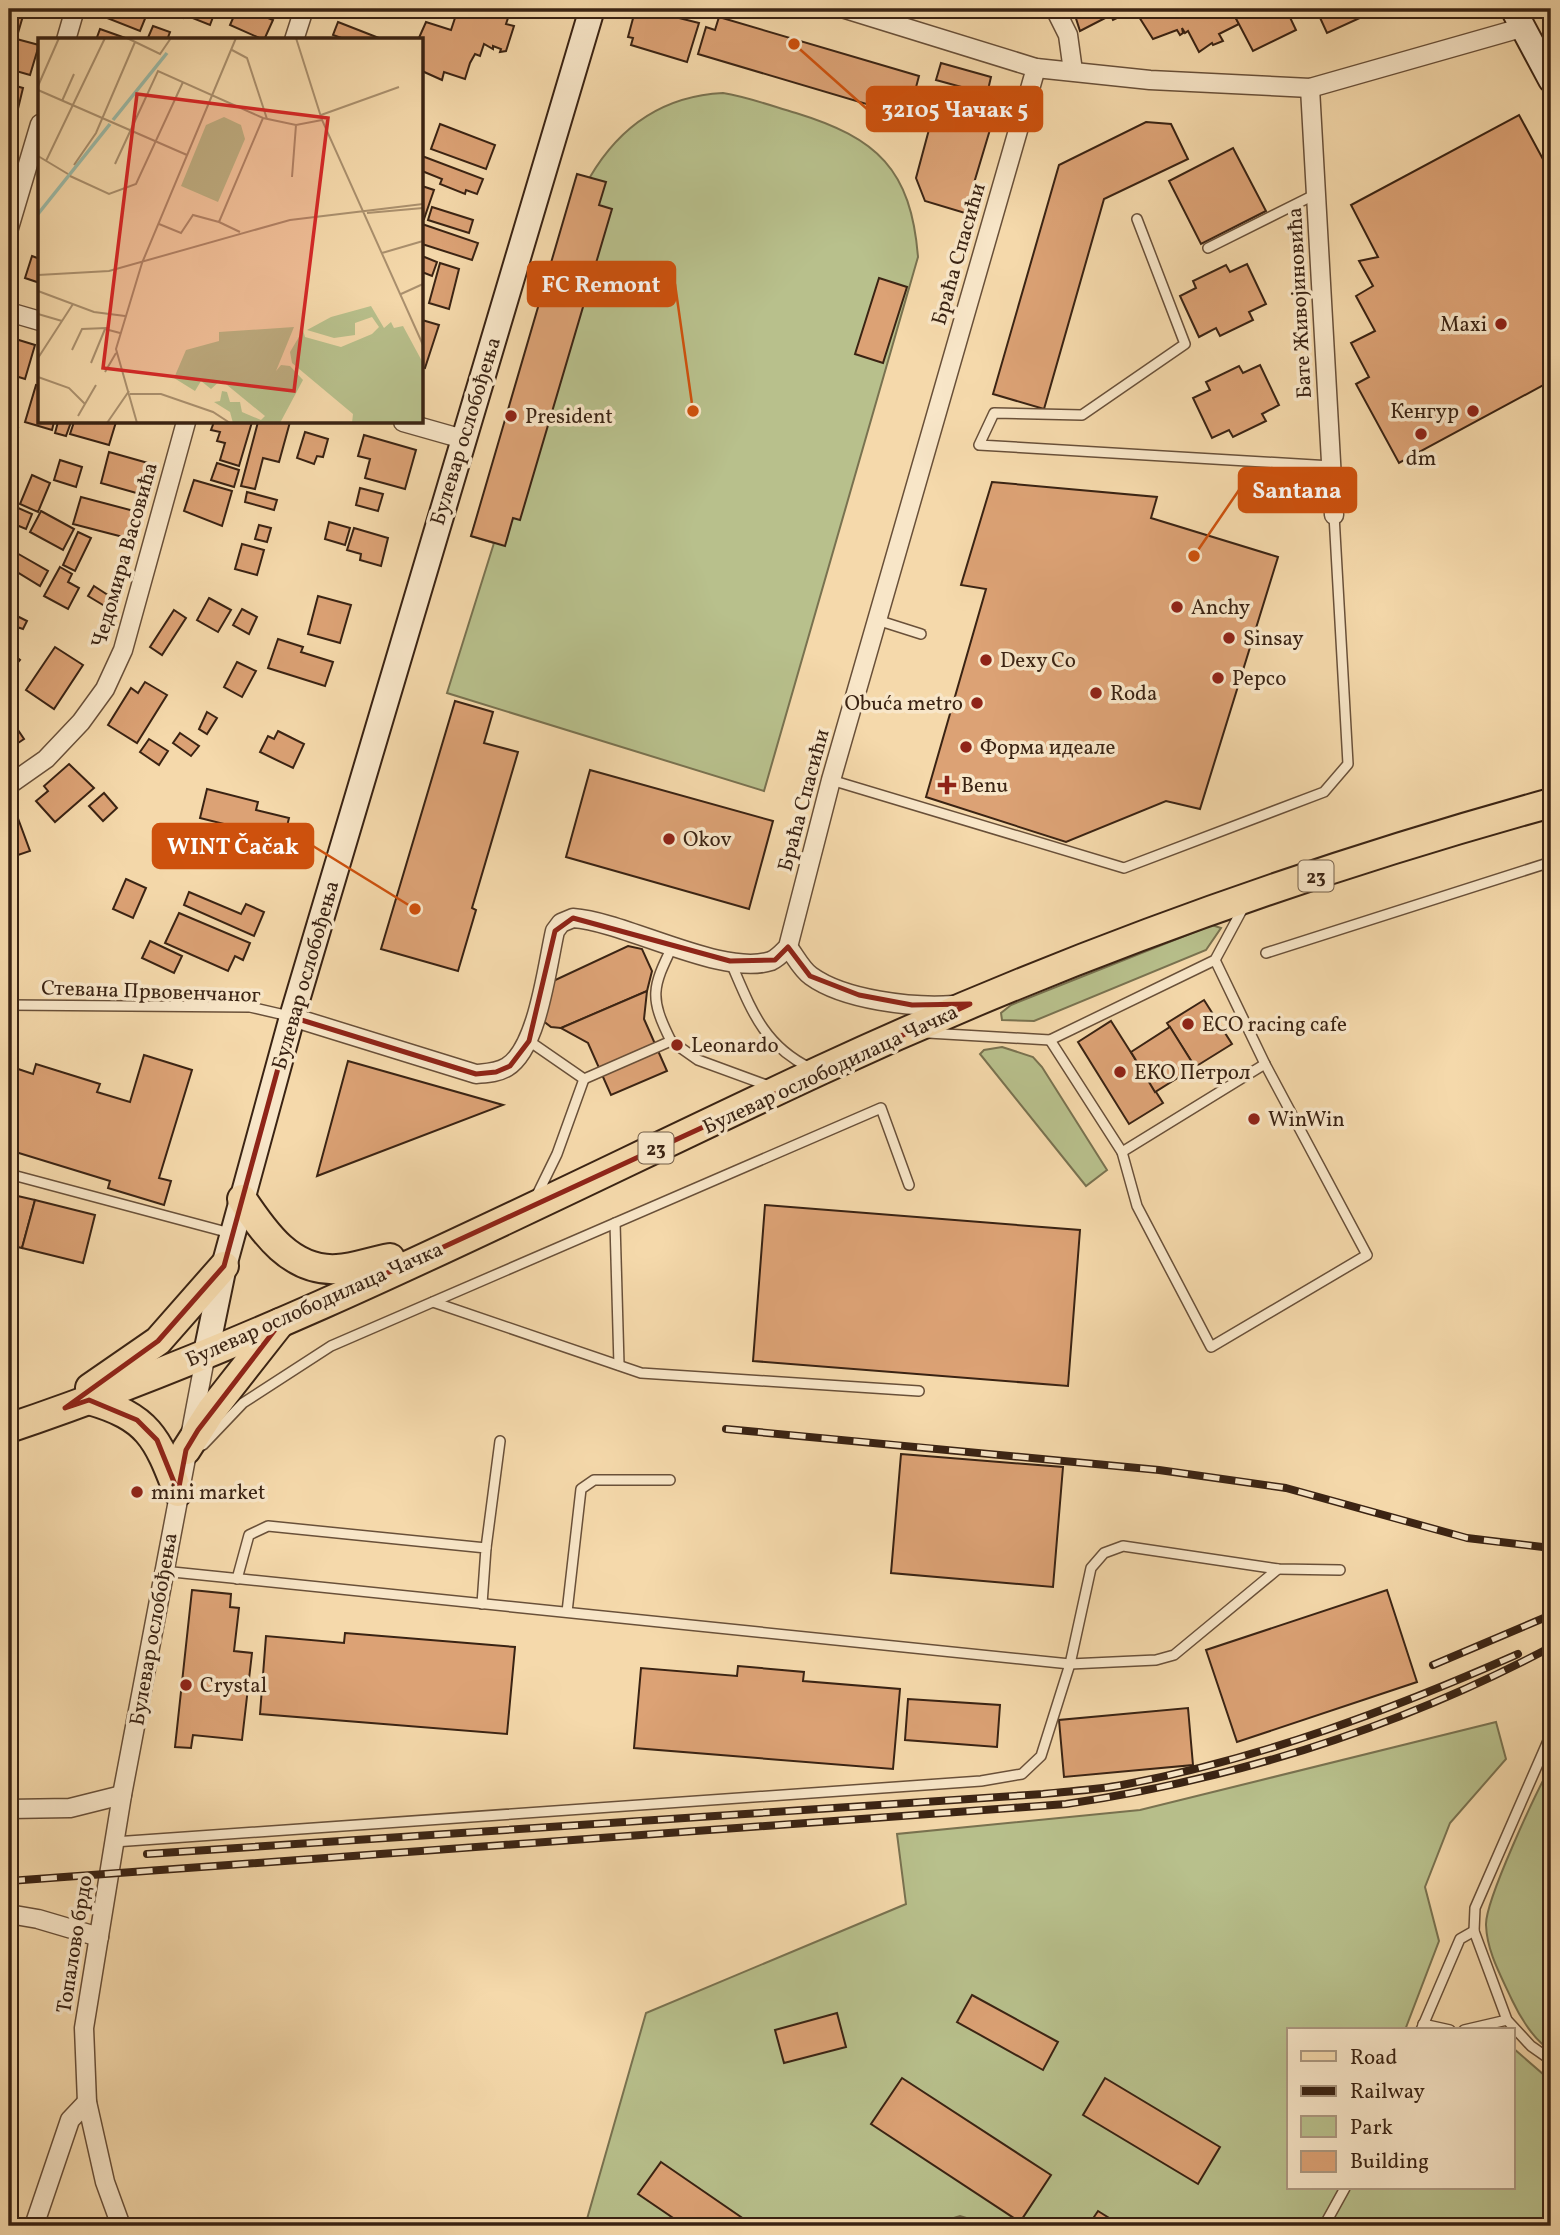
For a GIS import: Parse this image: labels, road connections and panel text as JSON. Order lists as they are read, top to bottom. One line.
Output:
{"streets":{"main road":["Булевар ослобођења","23","Булевар ослободилаца Чачка"],"street":["Браћа Спасићи","Бате Живојиновића","Чедомира Васовића","Топалово брдо"],"lane":["Стевана Првовенчаног"]},"crossings":[["Булевар ослобођења","Стевана Првовенчаног"],["Булевар ослобођења","Булевар ослободилаца Чачка"],["Булевар ослобођења","Топалово брдо"]],"places":{"other":["32105 Чачак 5","Maxi","FC Remont","Кенгур","President","dm","Santana","Anchy","Sinsay","Dexy Co","Pepco","Roda","Obuća metro","Форма идеале","Okov","WINT Čačak","ECO racing cafe","Leonardo","ЕКО Петрол","WinWin","mini market","Crystal"],"health":["Benu"]},"legend":["Road","Railway","Park","Building"]}
